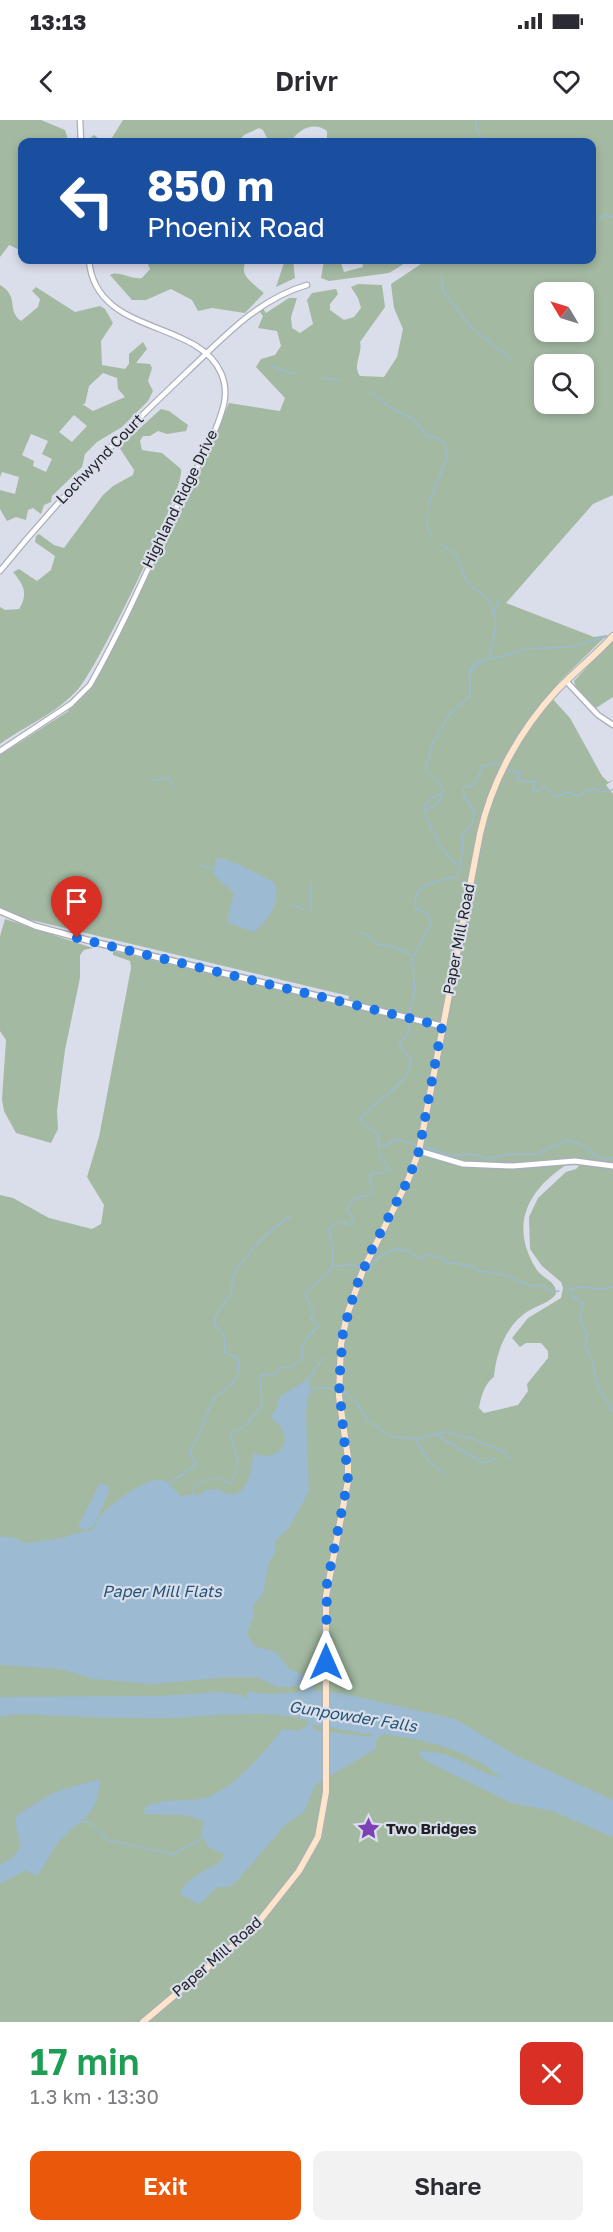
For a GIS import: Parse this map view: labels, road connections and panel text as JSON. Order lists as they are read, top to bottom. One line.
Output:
{"streets":{"main road":["Paper Mill Road"],"street":["Lochwynd Court","Highland Ridge Drive"]},"crossings":[["Lochwynd Court","Highland Ridge Drive"]],"water":["Paper Mill Flats","Gunpowder Falls"],"places":{"place":["Two Bridges"]},"north":"top left","page":{"status":"13:13","header":"Drivr","turn":["850 m","Phoenix Road"],"heading":["17 min","1.3 km · 13:30"],"buttons":["Exit","Share"]}}
